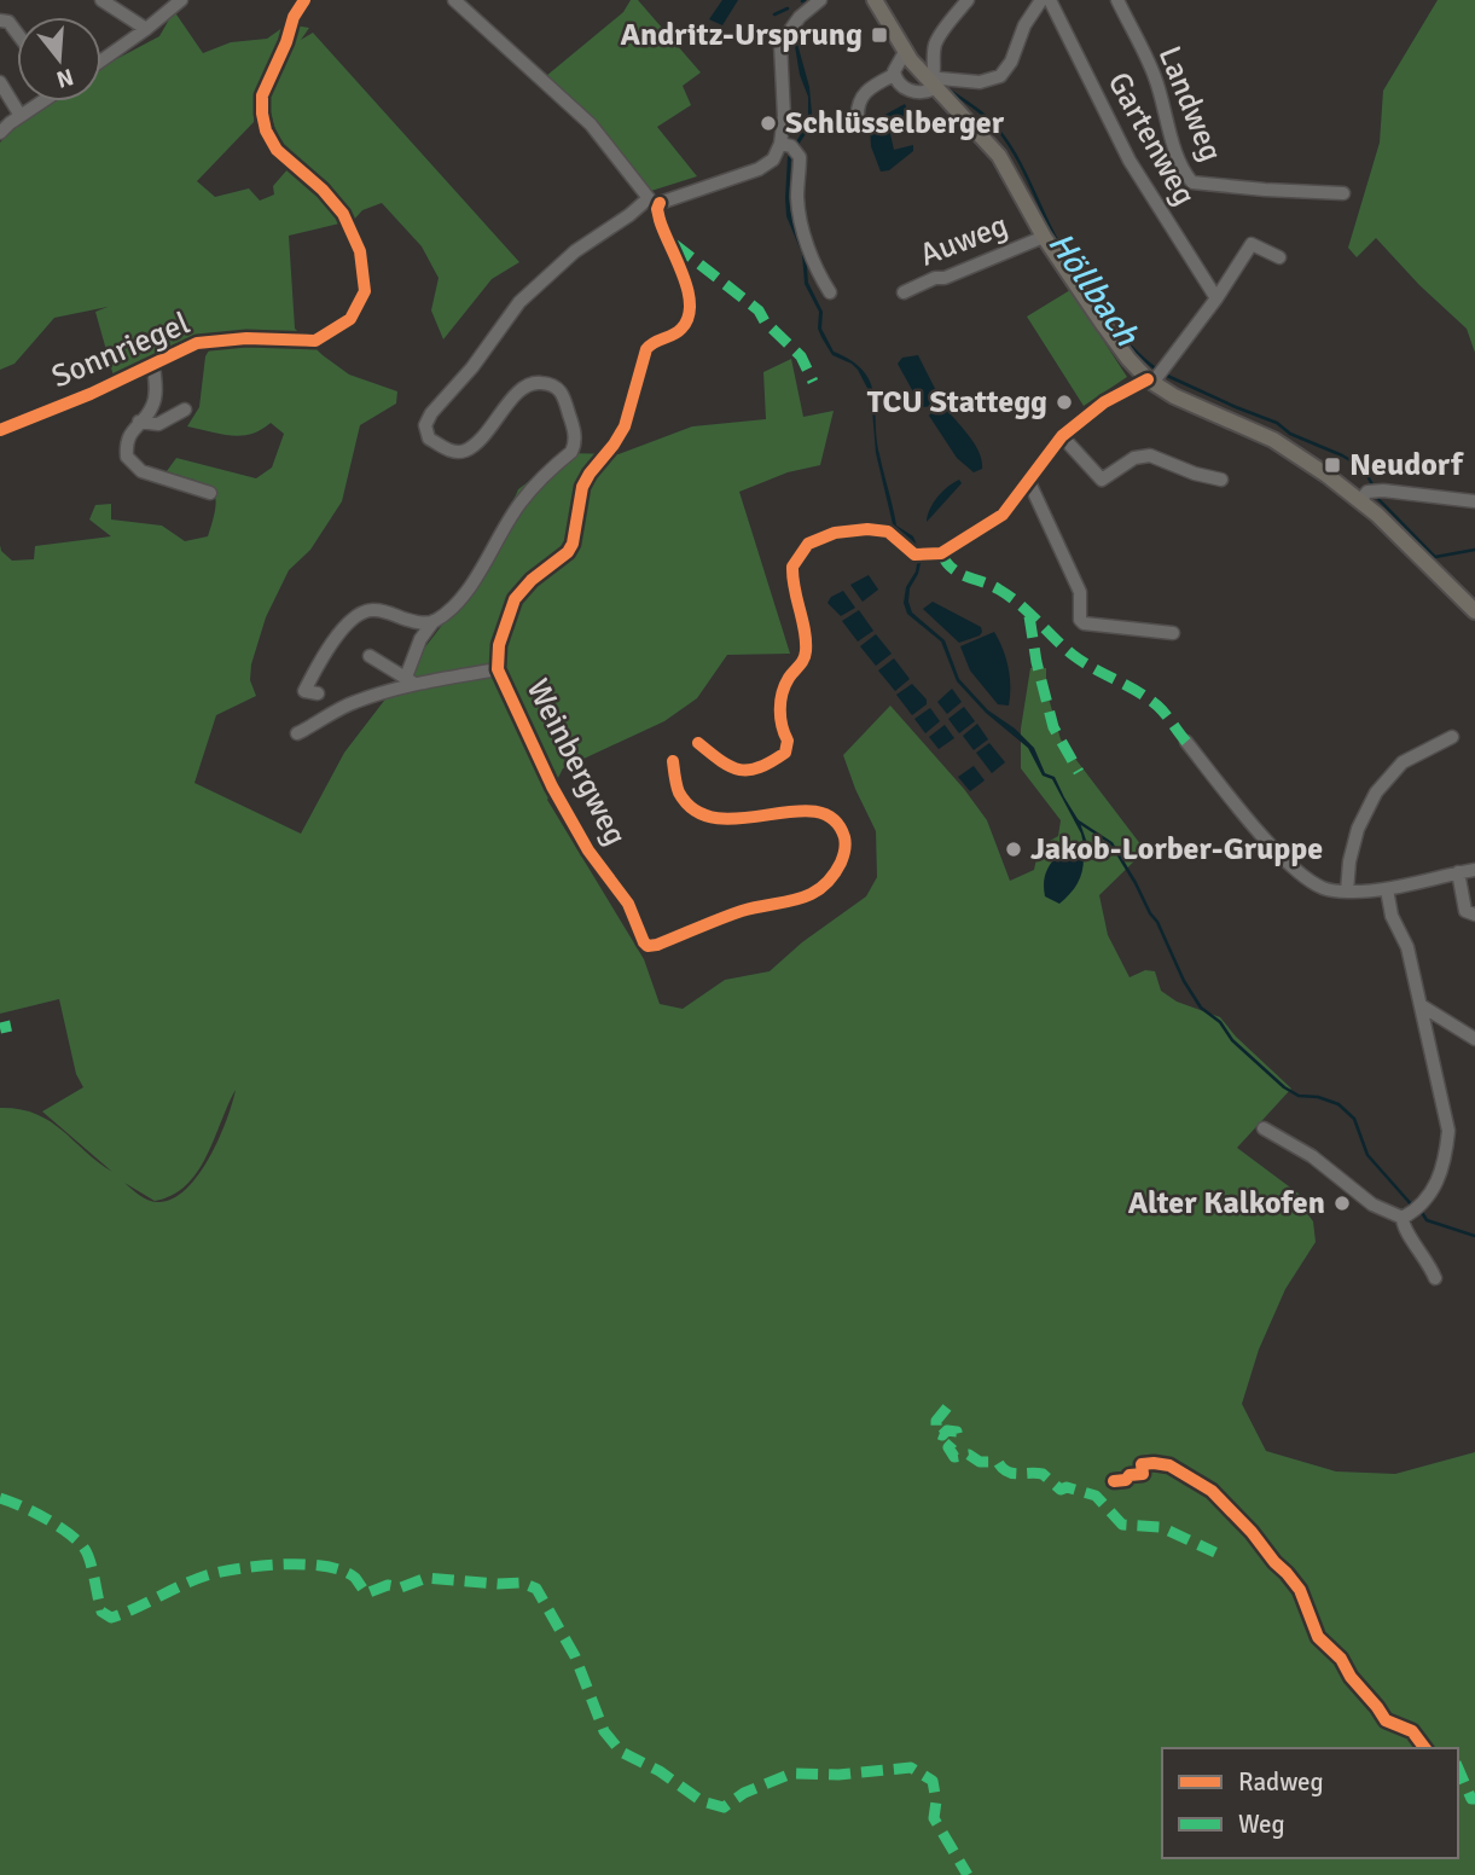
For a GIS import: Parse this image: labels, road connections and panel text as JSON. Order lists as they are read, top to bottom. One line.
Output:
{"streets":{"street":["Landweg","Gartenweg","Auweg","Sonnriegel","Weinbergweg"]},"water":["Höllbach"],"places":{"transit":["Andritz-Ursprung","Neudorf"],"other":["Schlüsselberger","TCU Stattegg","Jakob-Lorber-Gruppe","Alter Kalkofen"]},"legend":["Radweg","Weg"],"north":"bottom"}
